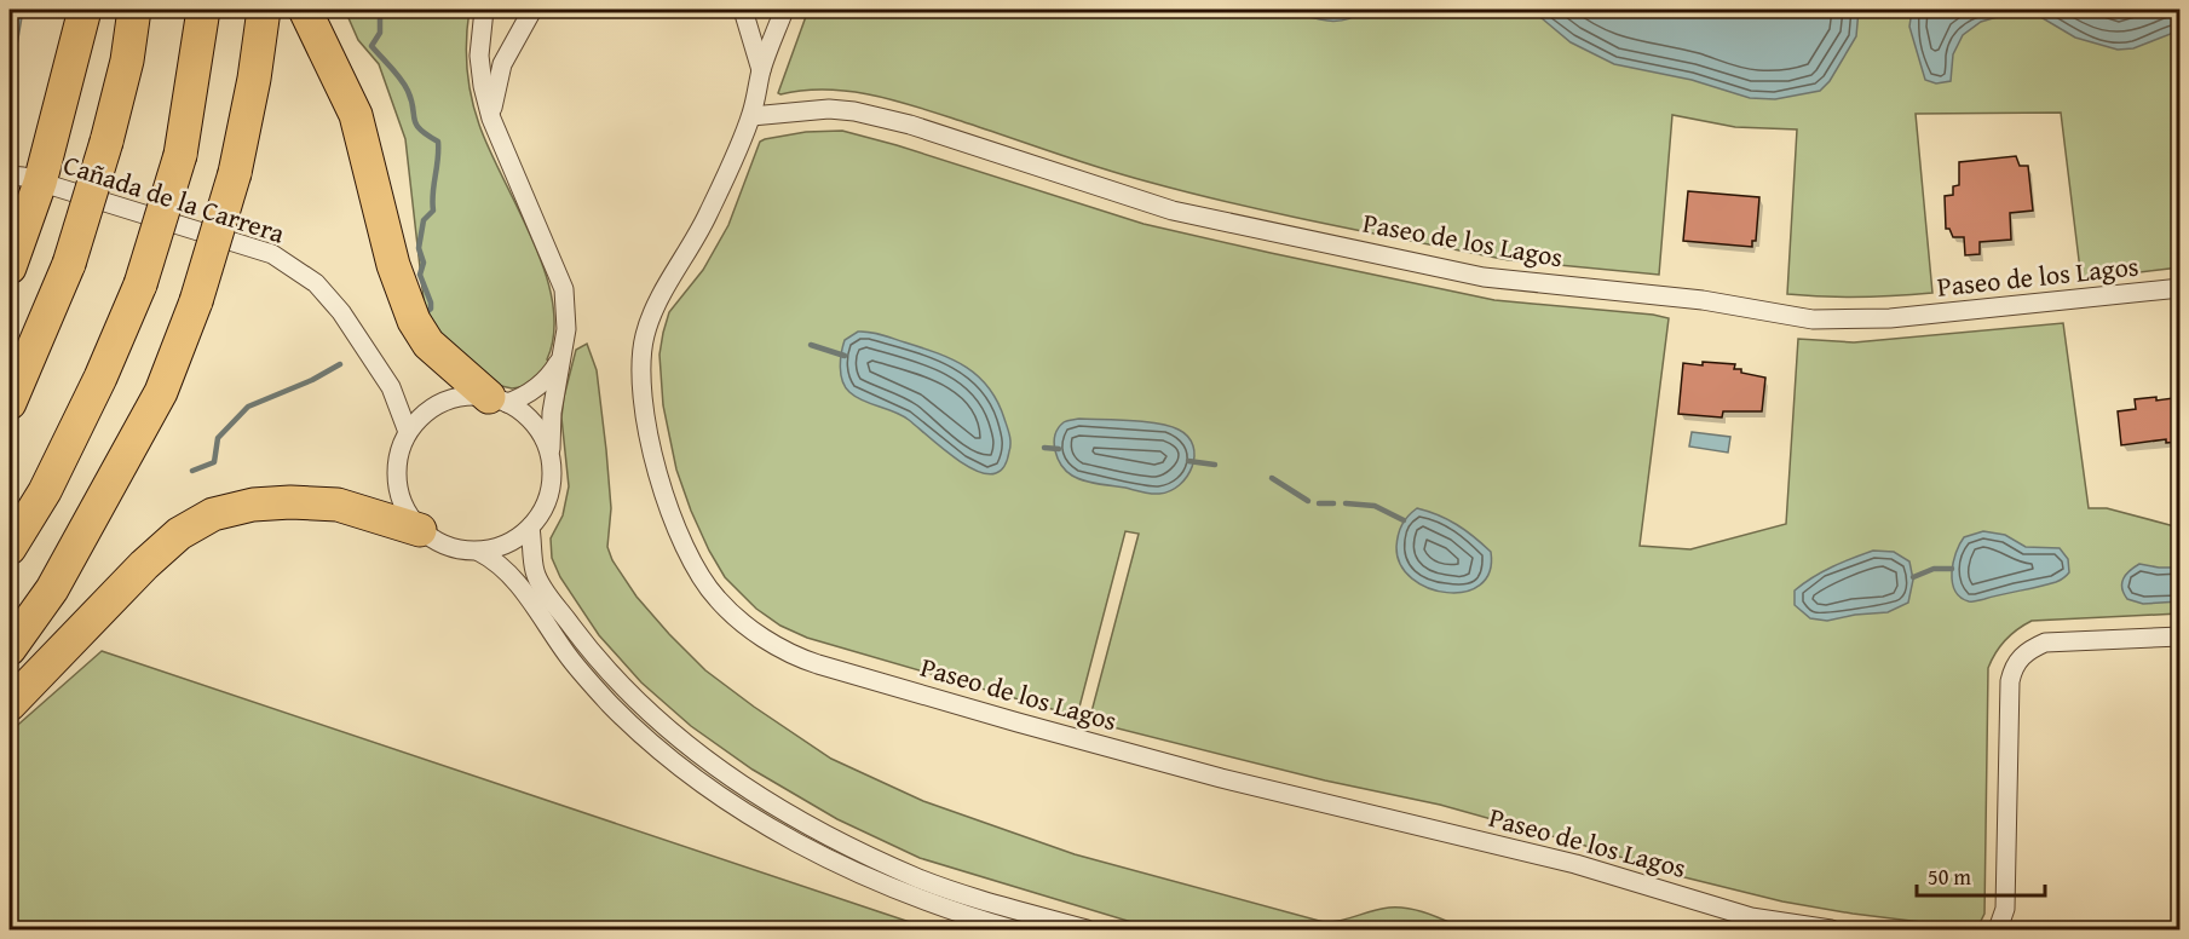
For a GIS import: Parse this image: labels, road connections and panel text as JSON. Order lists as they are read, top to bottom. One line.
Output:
{"streets":{"street":["Cañada de la Carrera","Paseo de los Lagos"]},"scale_bar":"50 m"}
